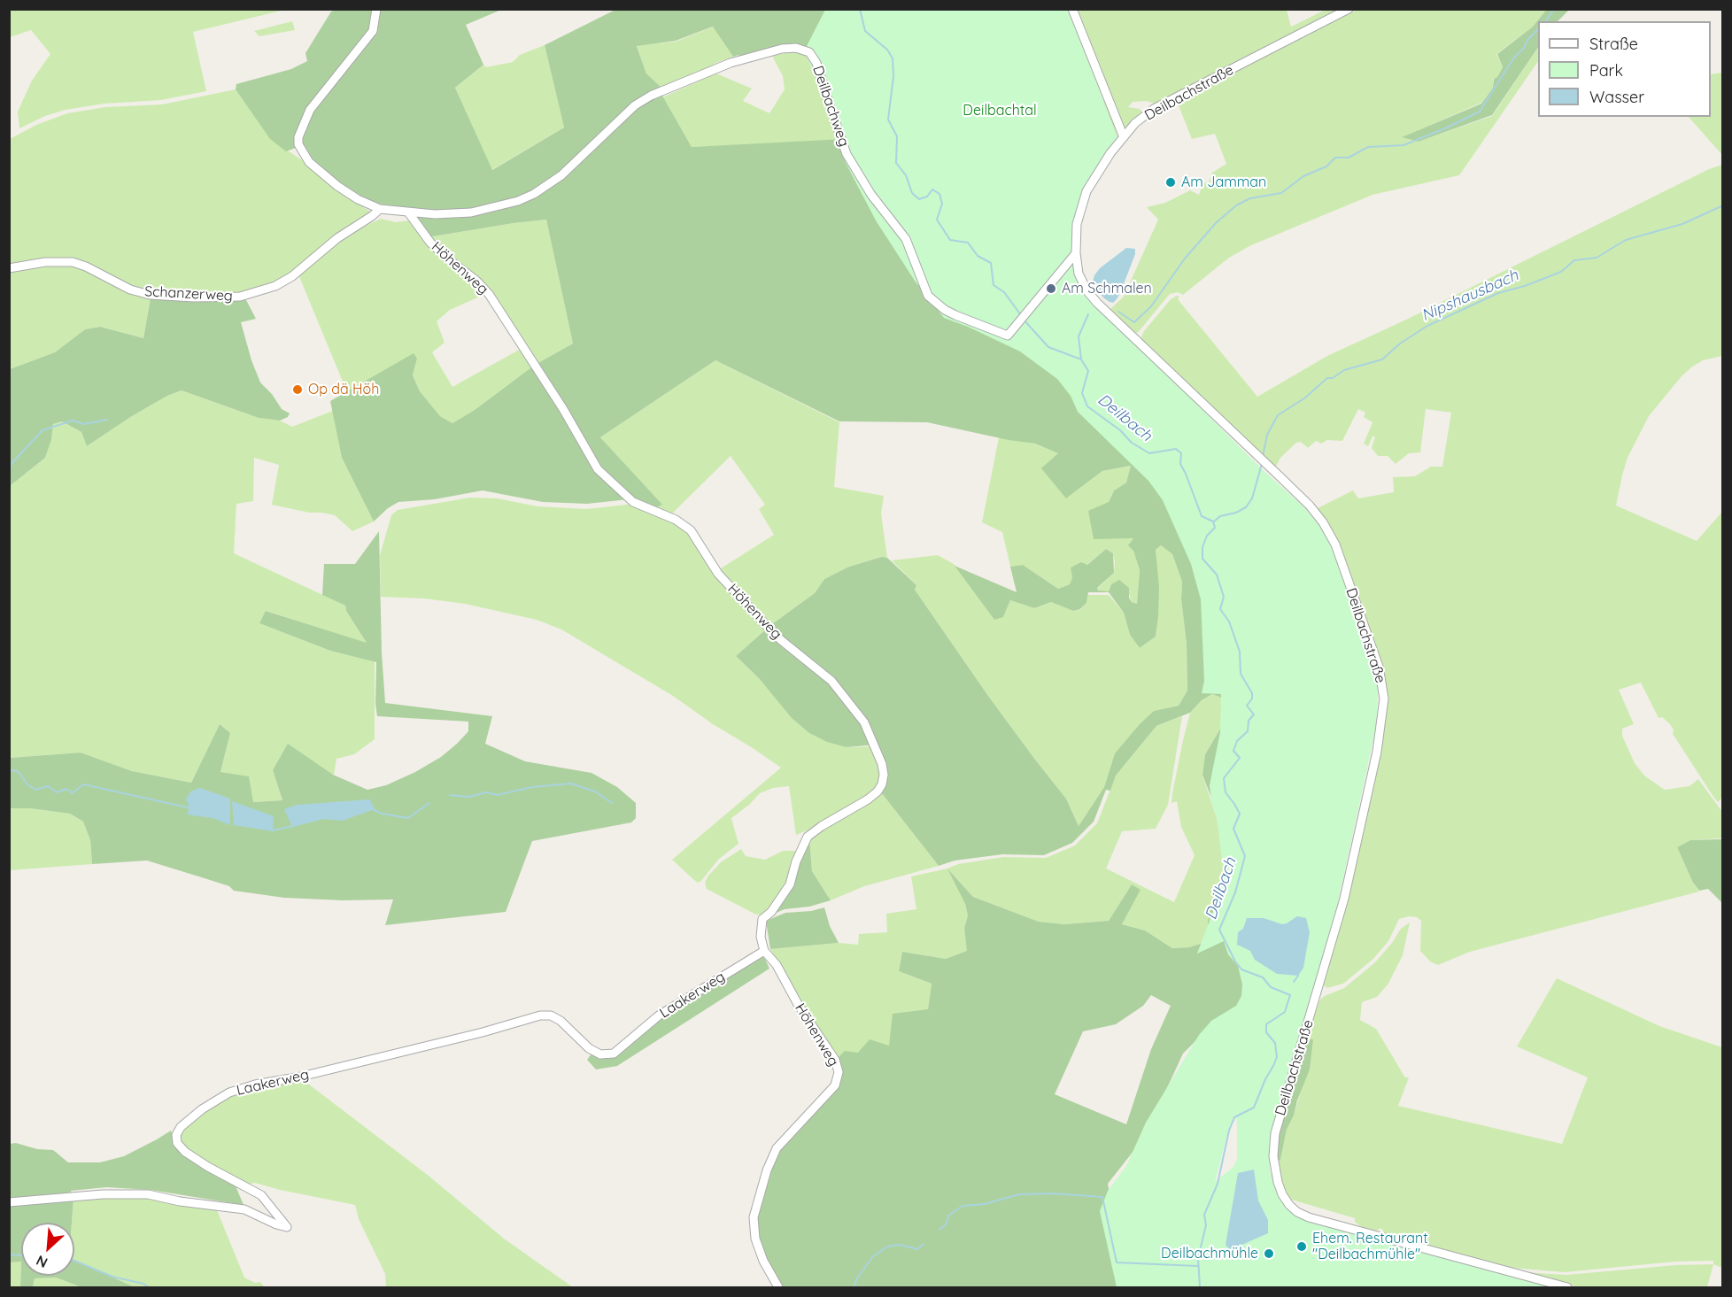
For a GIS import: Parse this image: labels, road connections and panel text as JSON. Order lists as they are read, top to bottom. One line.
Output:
{"streets":{"street":["Deilbachstraße","Deilbachweg","Höhenweg","Schanzerweg","Laakerweg"]},"crossings":[["Deilbachstraße","Deilbachweg"],["Deilbachweg","Höhenweg"],["Höhenweg","Laakerweg"]],"water":["Nipshausbach","Deilbach"],"parks":["Deilbachtal"],"places":["Am Jamman","Am Schmalen","Op dä Höh","Ehem. Restaurant \"Deilbachmühle\"","Deilbachmühle"],"legend":["Straße","Park","Wasser"],"north":"bottom left"}
